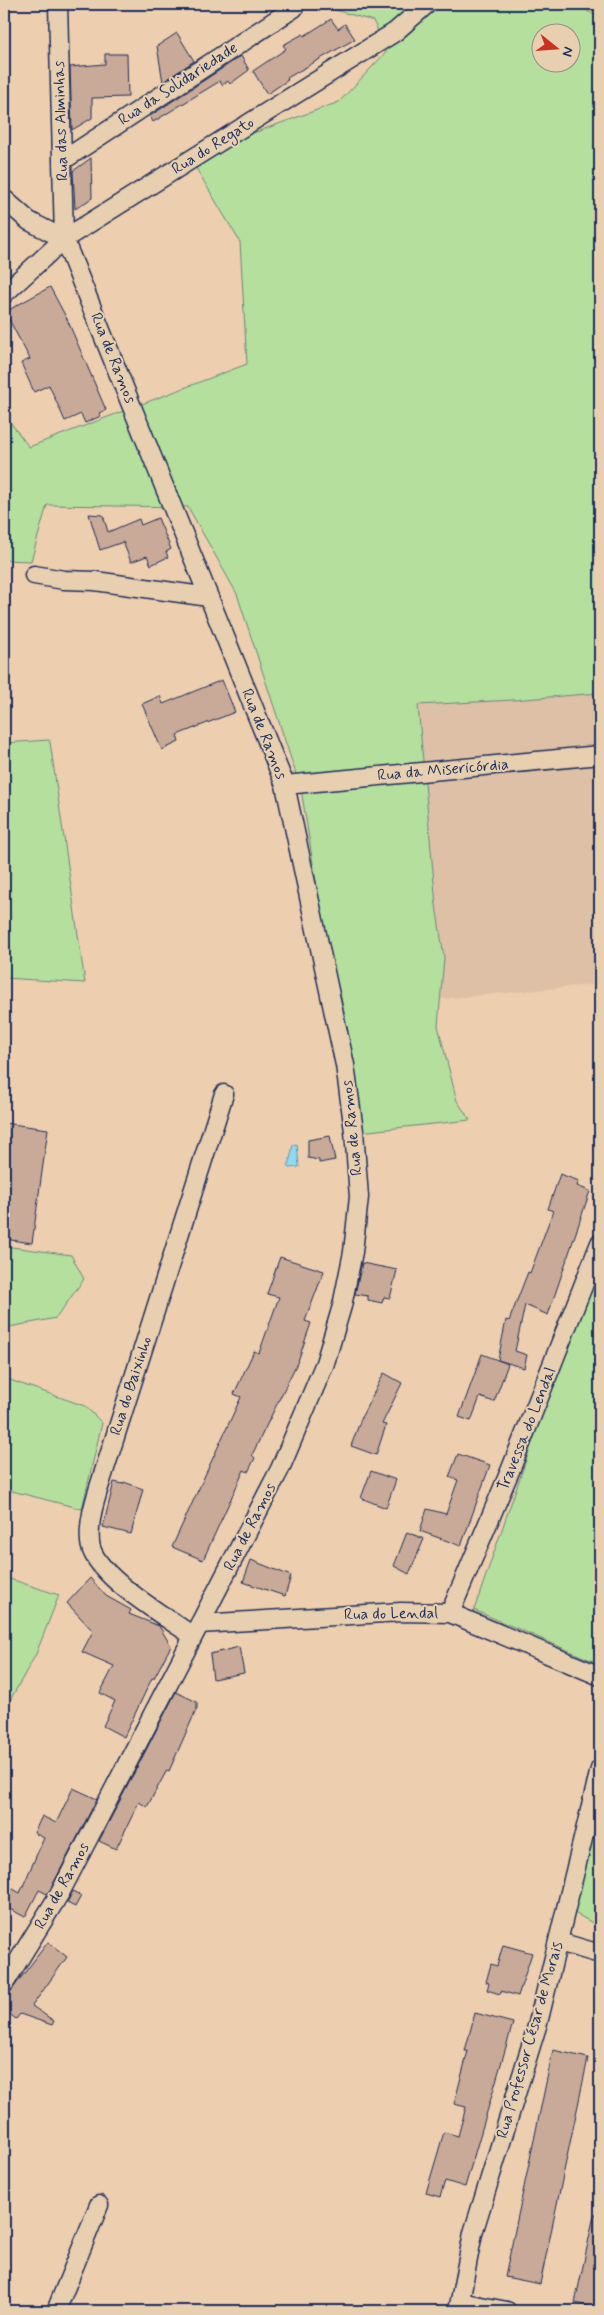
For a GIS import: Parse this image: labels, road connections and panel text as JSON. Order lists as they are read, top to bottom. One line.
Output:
{"streets":{"street":["Rua da Solidariedade","Rua das Alminhas","Rua do Regato","Rua de Ramos","Rua da Misericórdia","Rua do Baixinho","Travessa do Lendal","Rua do Lendal","Rua Professor César de Morais"]},"crossings":[["Rua da Solidariedade","Rua das Alminhas"],["Rua das Alminhas","Rua do Regato"],["Rua das Alminhas","Rua de Ramos"],["Rua do Regato","Rua de Ramos"],["Rua de Ramos","Rua da Misericórdia"],["Rua de Ramos","Rua do Baixinho"],["Rua de Ramos","Rua do Lendal"],["Rua do Baixinho","Rua do Lendal"],["Travessa do Lendal","Rua do Lendal"]],"north":"right"}
